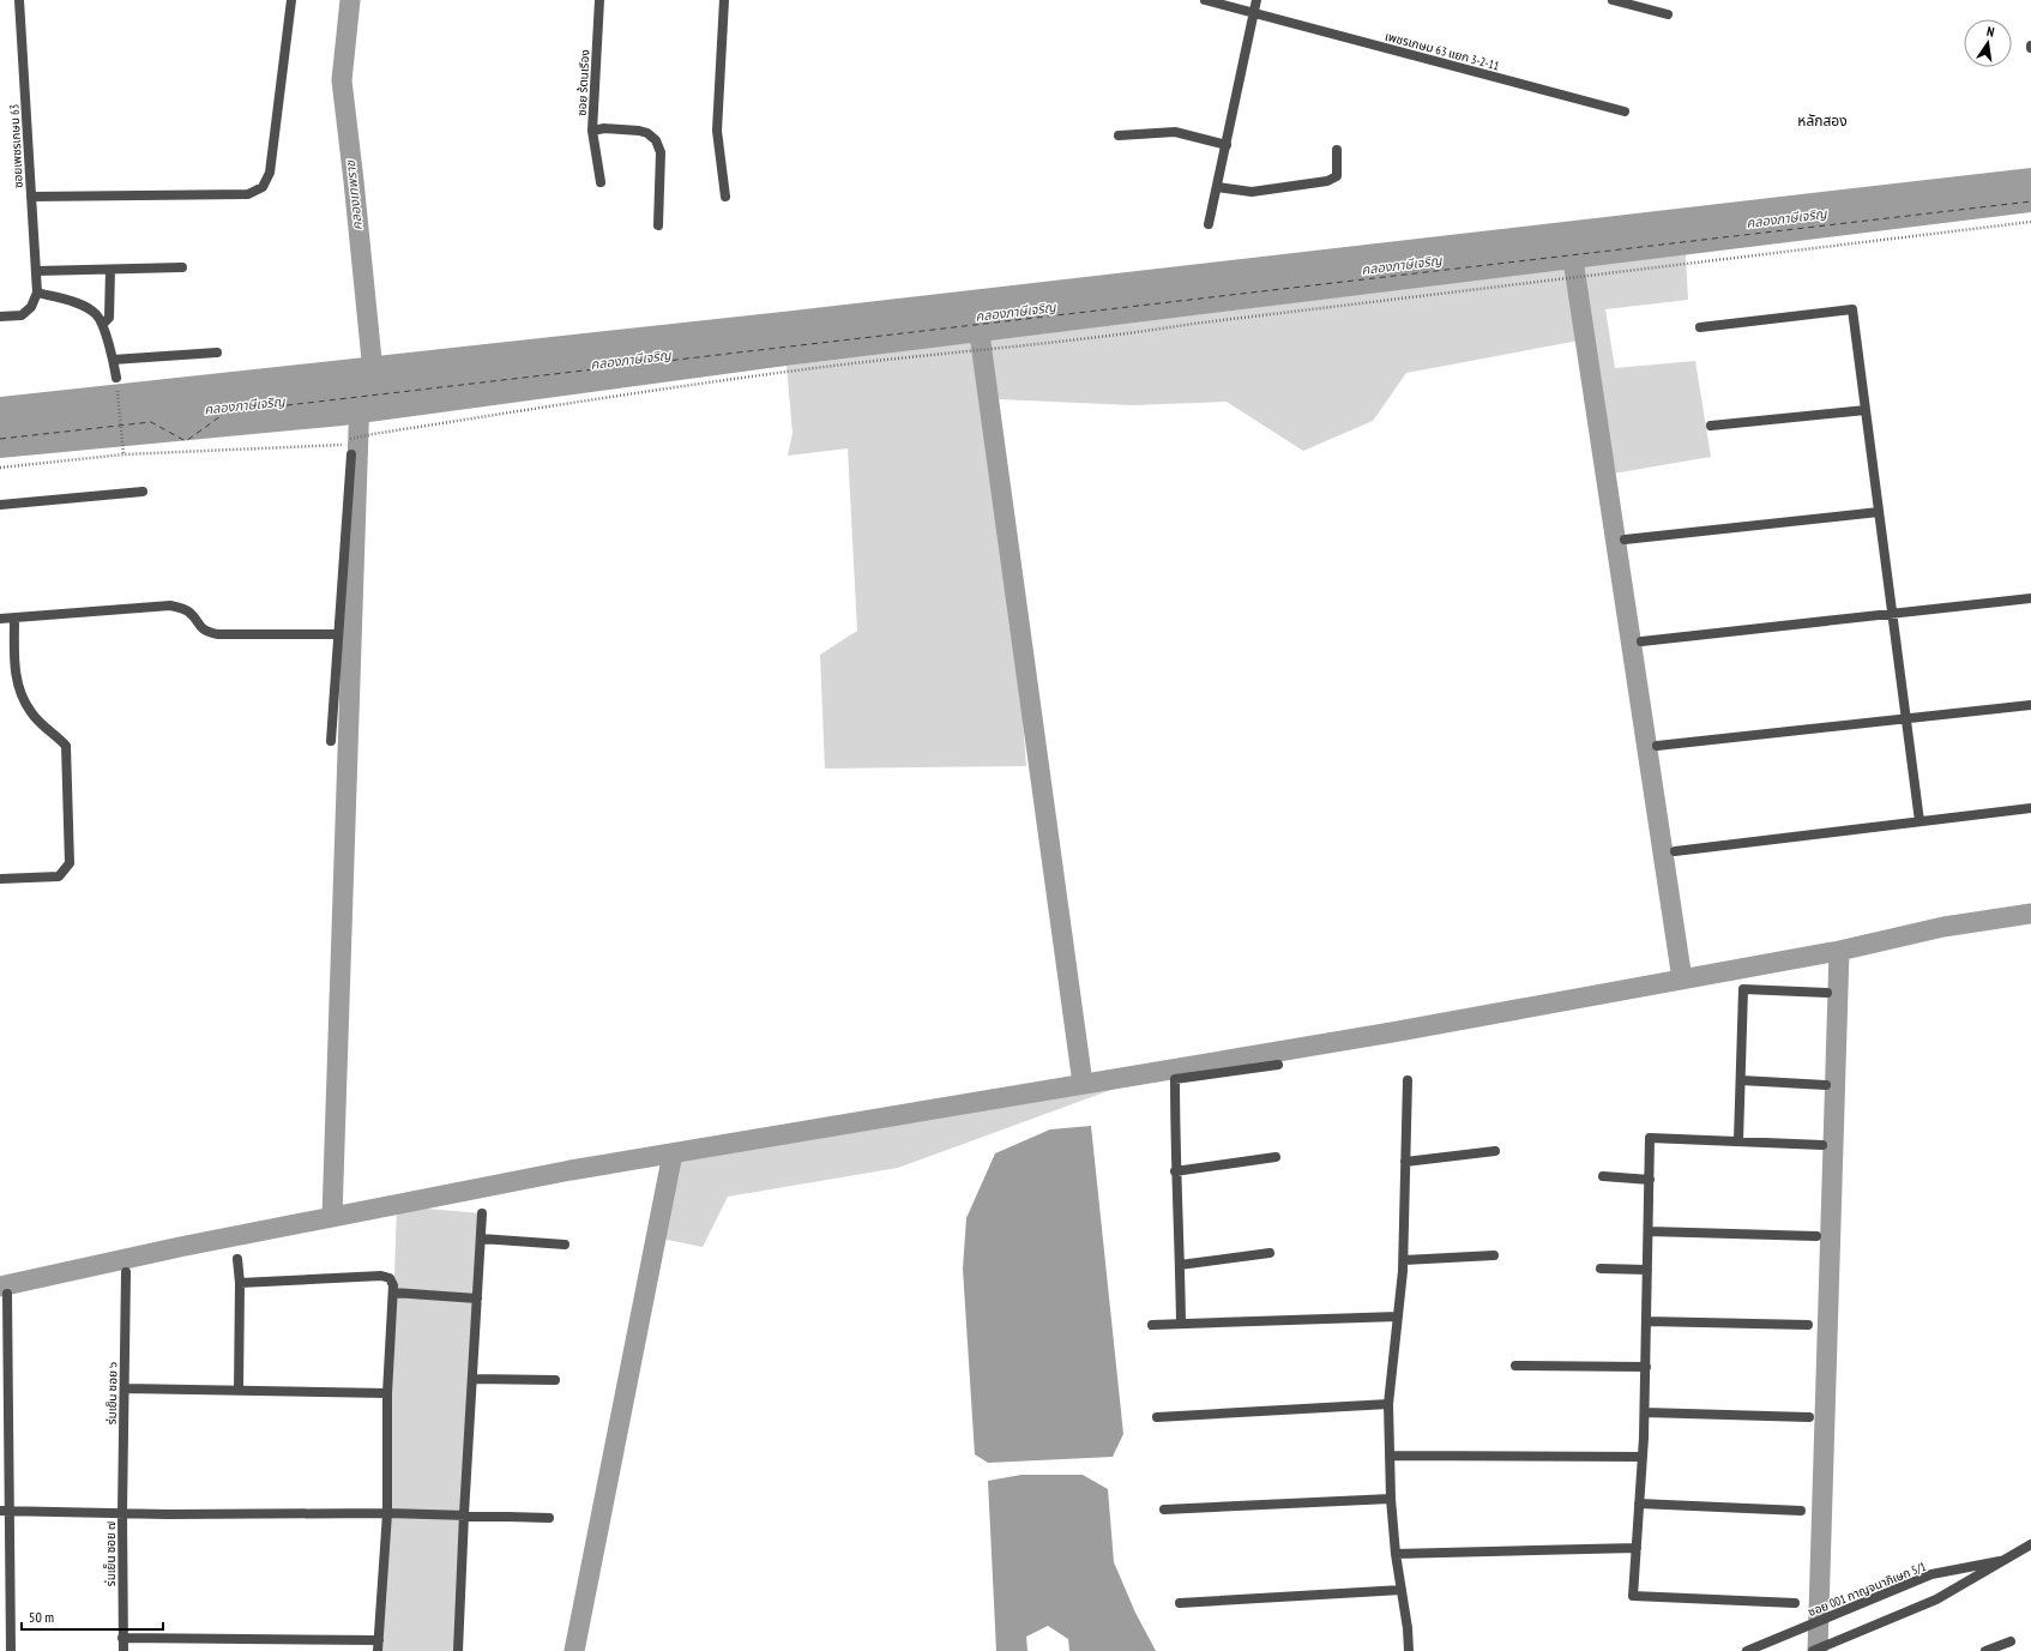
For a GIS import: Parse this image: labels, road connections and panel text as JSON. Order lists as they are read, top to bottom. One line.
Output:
{"streets":{"street":["เพชรเกษม 63 แยก 3-2-11","ซอย ร้ตนเรึอง","ซอยเพชรเกษม 63","ร่มเย็น ซอย ๖","ร่มเย็น ซอย ๗","ซอย 001 กาญจนาภิเษก 5/1"]},"crossings":[["ร่มเย็น ซอย ๖","ร่มเย็น ซอย ๗"]],"districts":["หลักสอง"],"water":["คลองเทพราช","คลองภาษีเจริญ"],"scale_bar":"50 m","north":"top"}
